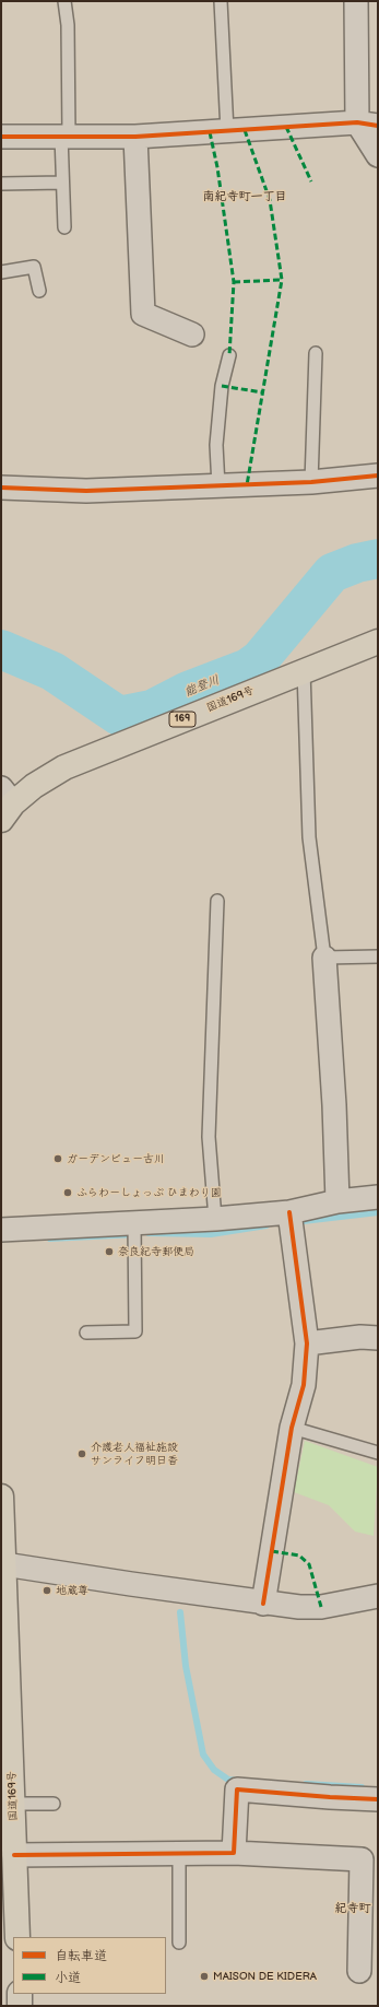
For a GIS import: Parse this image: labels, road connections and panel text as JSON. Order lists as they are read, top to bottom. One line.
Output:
{"streets":{"highway":["国道169号","169"]},"districts":["南紀寺町一丁目","紀寺町"],"water":["能登川"],"places":["ガーデンビュー古川","ふらわーしょっぷ ひまわり園","奈良紀寺郵便局","介護老人福祉施設 サンライフ明日香","地蔵尊","MAISON DE KIDERA"],"legend":["自転車道","小道"]}
